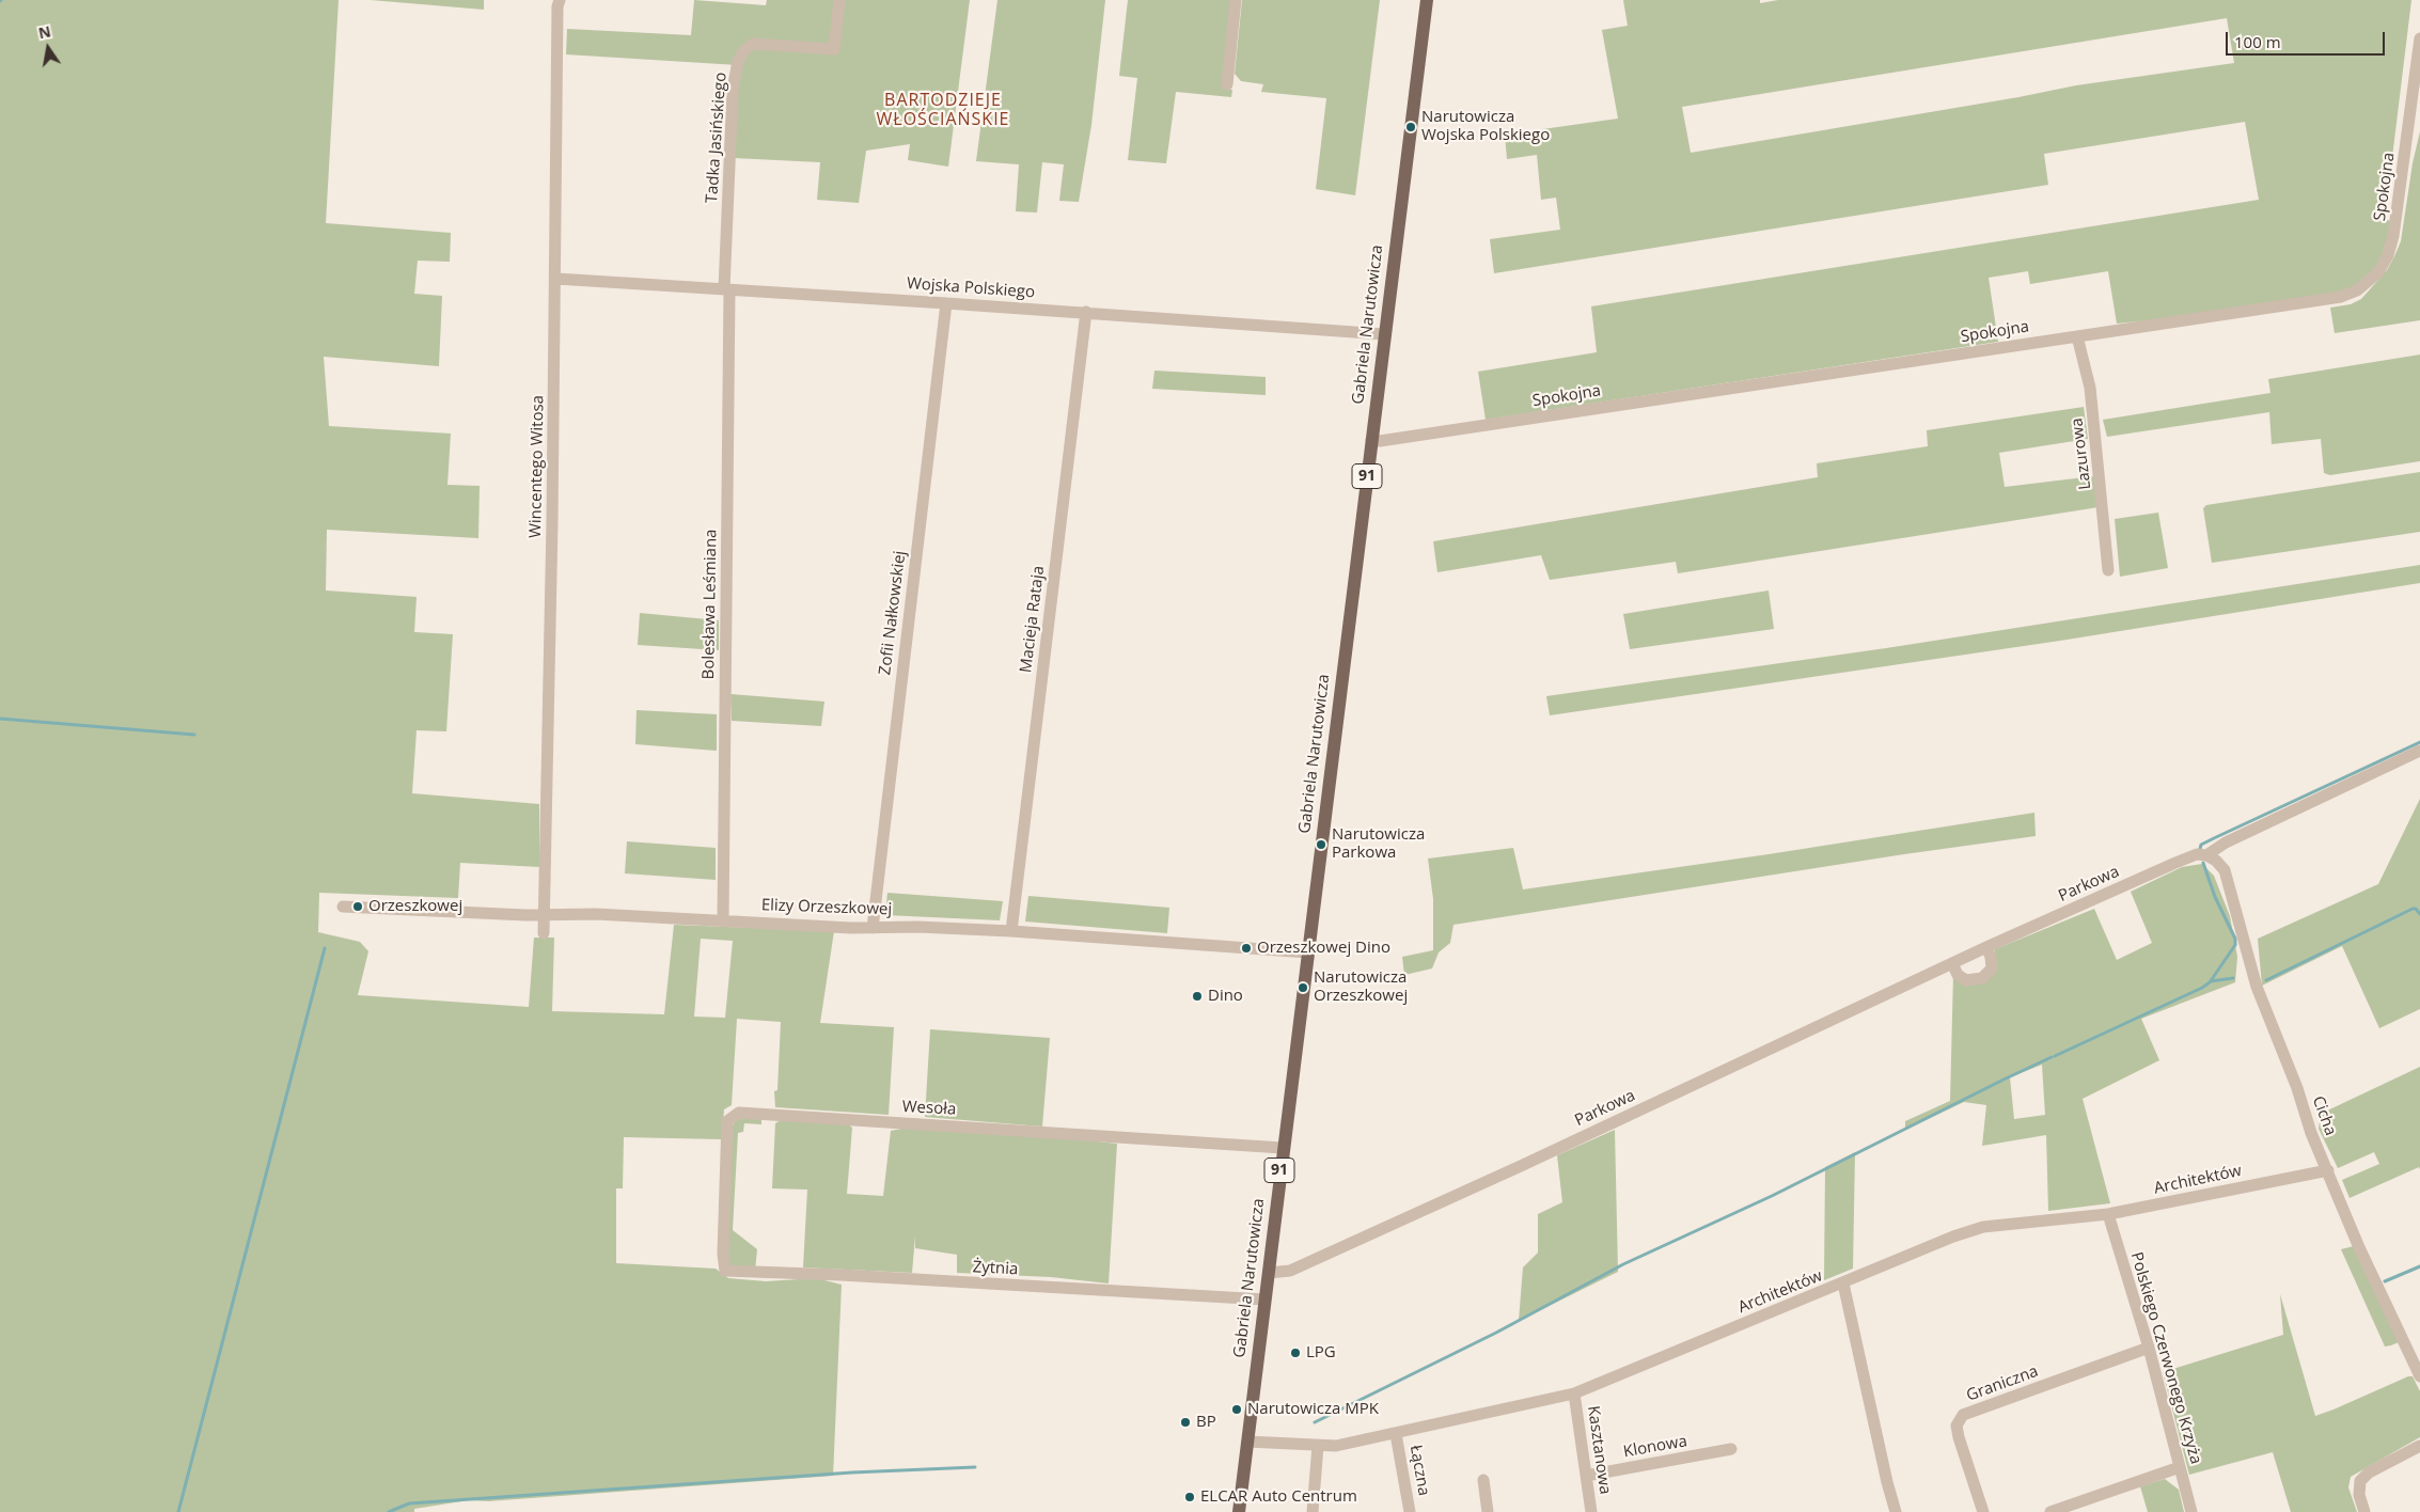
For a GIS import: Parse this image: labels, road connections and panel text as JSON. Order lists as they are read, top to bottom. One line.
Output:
{"streets":{"main road":["Gabriela Narutowicza","91"],"street":["Tadka Jasińskiego","Spokojna","Wojska Polskiego","Lazurowa","Wincentego Witosa","Bolesława Leśmiana","Zofii Nałkowskiej","Macieja Rataja","Parkowa","Elizy Orzeszkowej","Wesoła","Cicha","Architektów","Żytnia","Polskiego Czerwonego Krzyża","Graniczna","Klonowa","Kasztanowa","Łączna"]},"crossings":[["Tadka Jasińskiego","Wojska Polskiego"],["Tadka Jasińskiego","Bolesława Leśmiana"],["Spokojna","Gabriela Narutowicza"],["Spokojna","Lazurowa"],["Wojska Polskiego","Gabriela Narutowicza"],["Wojska Polskiego","Wincentego Witosa"],["Wojska Polskiego","Bolesława Leśmiana"],["Wojska Polskiego","Zofii Nałkowskiej"],["Wojska Polskiego","Macieja Rataja"],["Gabriela Narutowicza","Parkowa"],["Gabriela Narutowicza","Elizy Orzeszkowej"],["Gabriela Narutowicza","Wesoła"],["Gabriela Narutowicza","Architektów"],["Gabriela Narutowicza","Żytnia"],["Wincentego Witosa","Elizy Orzeszkowej"],["Bolesława Leśmiana","Elizy Orzeszkowej"],["Zofii Nałkowskiej","Elizy Orzeszkowej"],["Macieja Rataja","Elizy Orzeszkowej"],["Parkowa","Cicha"],["Wesoła","Żytnia"],["Cicha","Architektów"],["Architektów","Polskiego Czerwonego Krzyża"],["Architektów","Kasztanowa"],["Architektów","Łączna"],["Polskiego Czerwonego Krzyża","Graniczna"],["Klonowa","Kasztanowa"]],"districts":["BARTODZIEJE WŁOŚCIAŃSKIE"],"places":["Narutowicza Wojska Polskiego","Narutowicza Parkowa","Orzeszkowej","Orzeszkowej Dino","Narutowicza Orzeszkowej","Dino","LPG","Narutowicza MPK","BP","ELCAR Auto Centrum"],"scale_bar":"100 m","north":"top"}
